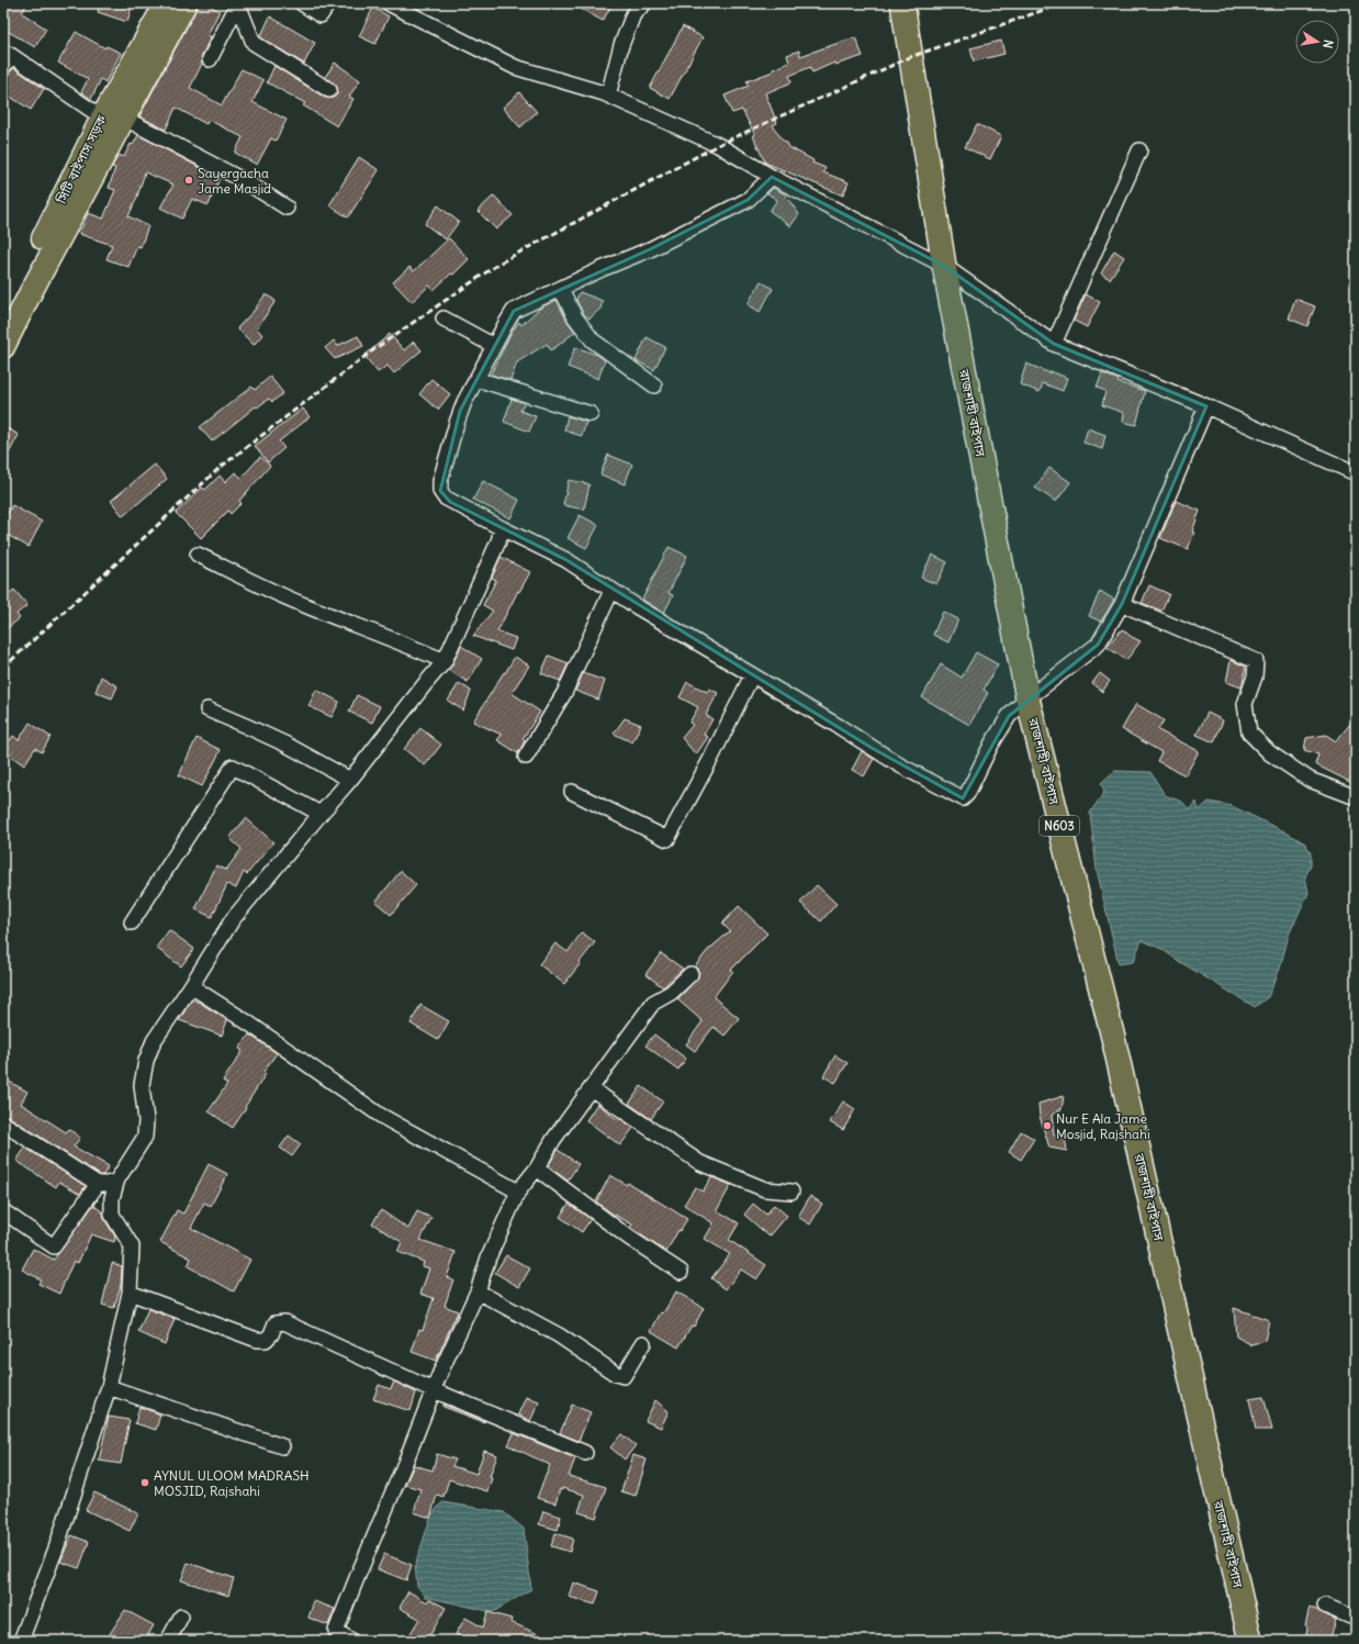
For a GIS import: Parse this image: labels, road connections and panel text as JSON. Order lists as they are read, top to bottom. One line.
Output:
{"streets":{"highway":["রাজশাহী বাইপাস","N603"],"main road":["সিটি বাইপাস সড়ক"]},"places":["Sayergacha Jame Masjid","Nur E Ala Jame Mosjid, Rajshahi","AYNUL ULOOM MADRASH MOSJID, Rajshahi"],"north":"right"}
